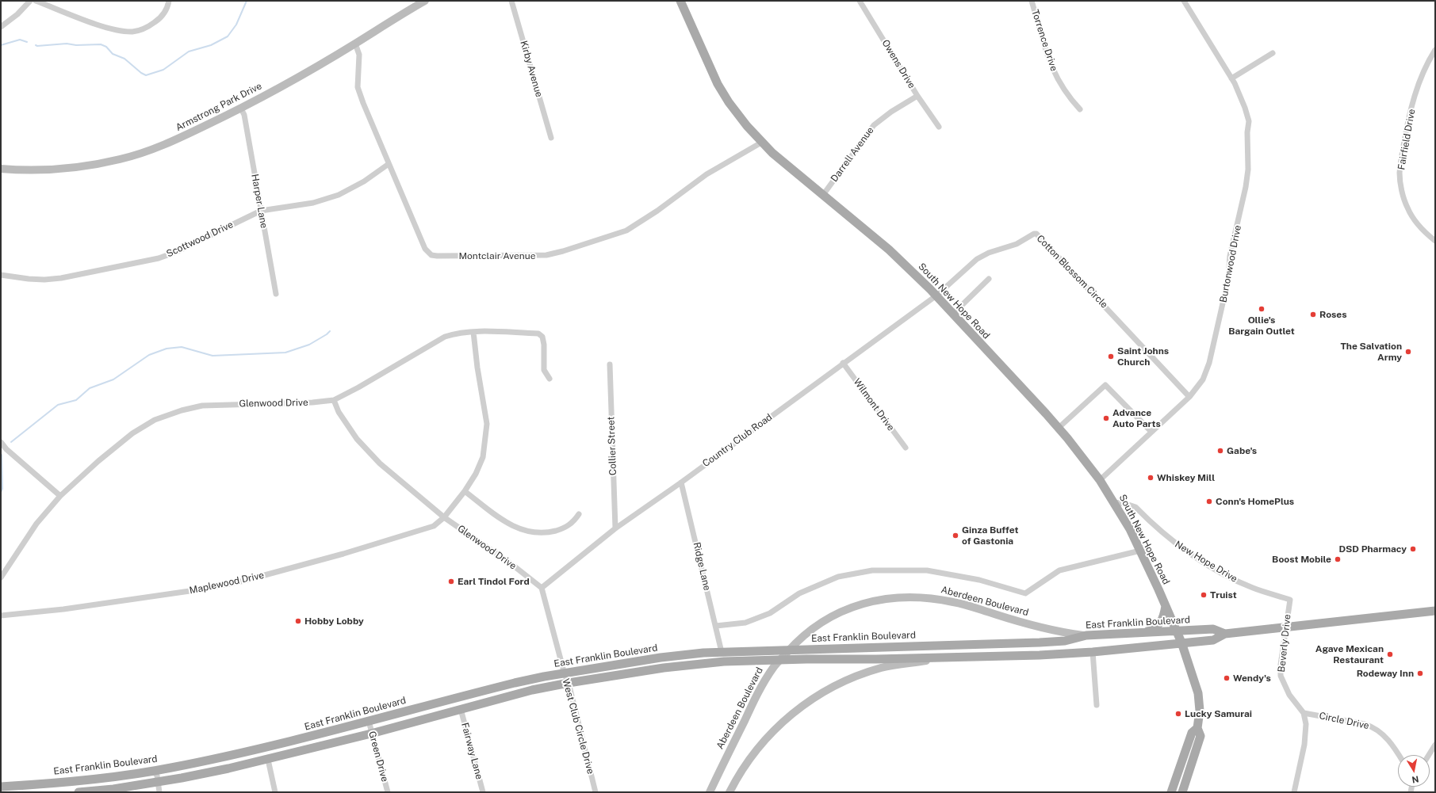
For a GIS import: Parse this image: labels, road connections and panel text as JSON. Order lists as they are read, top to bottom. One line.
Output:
{"streets":{"main road":["Armstrong Park Drive","South New Hope Road","Aberdeen Boulevard","East Franklin Boulevard"],"street":["Torrence Drive","Owens Drive","Kirby Avenue","Fairfield Drive","Darrell Avenue","Harper Lane","Scottwood Drive","Montclair Avenue","Burtonwood Drive","Cotton Blossom Circle","Glenwood Drive","Wilmont Drive","Country Club Road","Collier Street","New Hope Drive","Ridge Lane","Maplewood Drive","Beverly Drive","Circle Drive","West Club Circle Drive","Fairway Lane","Green Drive"]},"crossings":[["Owens Drive","Darrell Avenue"],["Armstrong Park Drive","Harper Lane"],["Armstrong Park Drive","Montclair Avenue"],["Darrell Avenue","South New Hope Road"],["Harper Lane","Scottwood Drive"],["Scottwood Drive","Montclair Avenue"],["Montclair Avenue","South New Hope Road"],["Burtonwood Drive","Cotton Blossom Circle"],["Burtonwood Drive","South New Hope Road"],["Cotton Blossom Circle","South New Hope Road"],["Cotton Blossom Circle","Country Club Road"],["South New Hope Road","Country Club Road"],["South New Hope Road","New Hope Drive"],["South New Hope Road","East Franklin Boulevard"],["Glenwood Drive","Country Club Road"],["Glenwood Drive","Maplewood Drive"],["Glenwood Drive","West Club Circle Drive"],["Wilmont Drive","Country Club Road"],["Country Club Road","Collier Street"],["Country Club Road","Ridge Lane"],["Country Club Road","West Club Circle Drive"],["New Hope Drive","Beverly Drive"],["Ridge Lane","East Franklin Boulevard"],["Aberdeen Boulevard","East Franklin Boulevard"],["East Franklin Boulevard","Beverly Drive"],["East Franklin Boulevard","West Club Circle Drive"],["East Franklin Boulevard","Fairway Lane"],["East Franklin Boulevard","Green Drive"],["Beverly Drive","Circle Drive"]],"places":["Ollie's Bargain Outlet","Roses","The Salvation Army","Saint Johns Church","Advance Auto Parts","Gabe's","Whiskey Mill","Conn's HomePlus","Ginza Buffet of Gastonia","DSD Pharmacy","Boost Mobile","Earl Tindol Ford","Truist","Hobby Lobby","Agave Mexican Restaurant","Rodeway Inn","Wendy's","Lucky Samurai"],"north":"bottom"}
